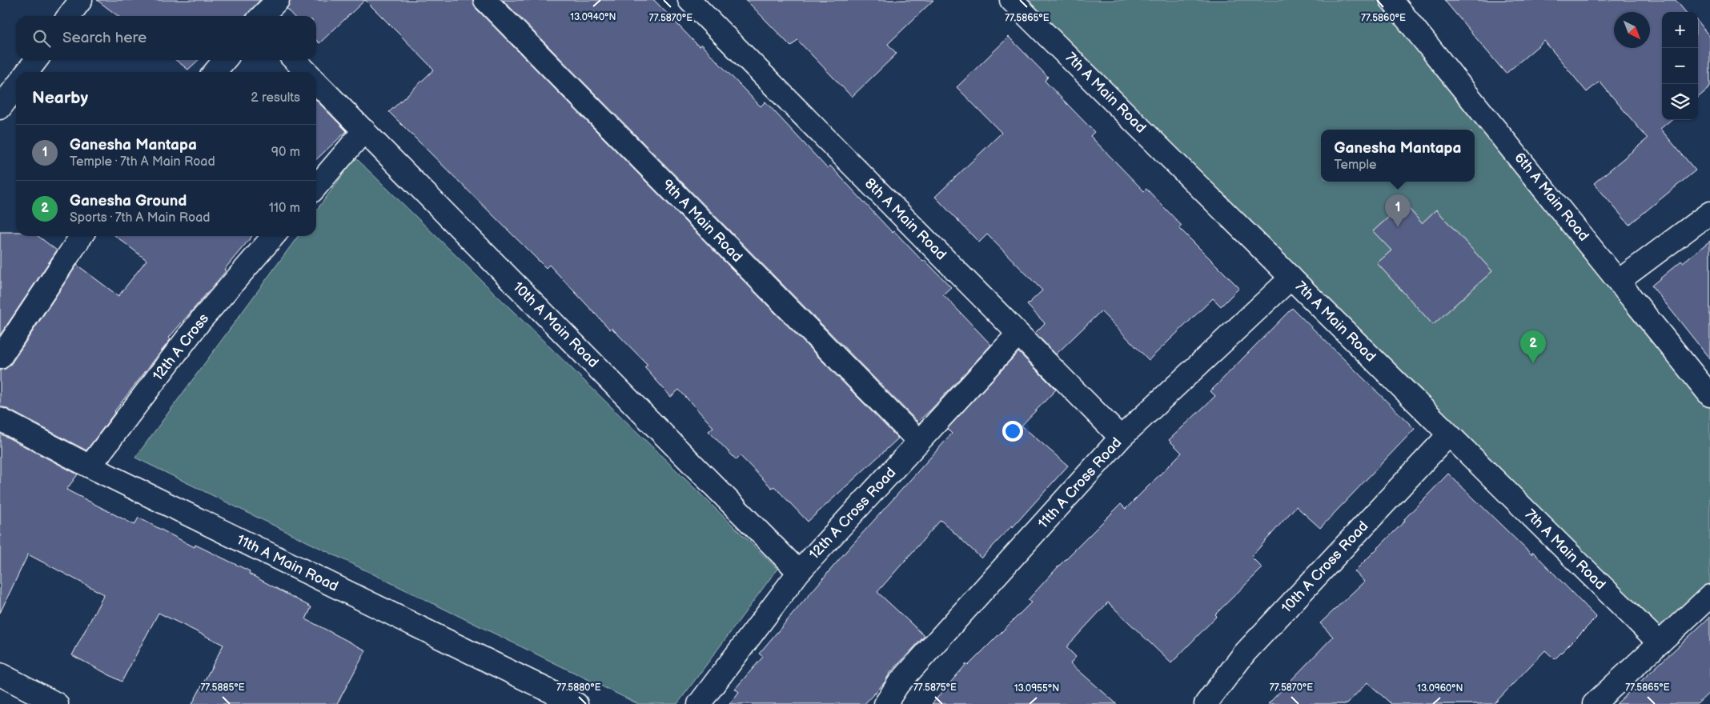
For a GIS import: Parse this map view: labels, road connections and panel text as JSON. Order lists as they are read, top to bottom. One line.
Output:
{"streets":{"street":["7th A Main Road","6th A Main Road","8th A Main Road","9th A Main Road","10th A Main Road","12th A Cross","11th A Cross Road","12th A Cross Road","11th A Main Road","10th A Cross Road"]},"crossings":[["7th A Main Road","11th A Cross Road"],["7th A Main Road","10th A Cross Road"],["8th A Main Road","11th A Cross Road"],["8th A Main Road","12th A Cross Road"],["9th A Main Road","12th A Cross Road"],["10th A Main Road","12th A Cross Road"],["12th A Cross","11th A Main Road"]],"north":"bottom right","page":{"map_buttons":["+","−"],"search":"Search here","heading":["Nearby","2 results"],"list":[{"mark":"1","name":"Ganesha Mantapa","note":"Temple · 7th A Main Road","value":"90 m"},{"mark":"2","name":"Ganesha Ground","note":"Sports · 7th A Main Road","value":"110 m"}],"popup":["Ganesha Mantapa","Temple"],"pins":["1","2"]},"coordinates":["13.0940°N","77.5870°E","77.5865°E","77.5860°E","77.5885°E","77.5880°E","77.5875°E","13.0955°N","13.0960°N"]}
